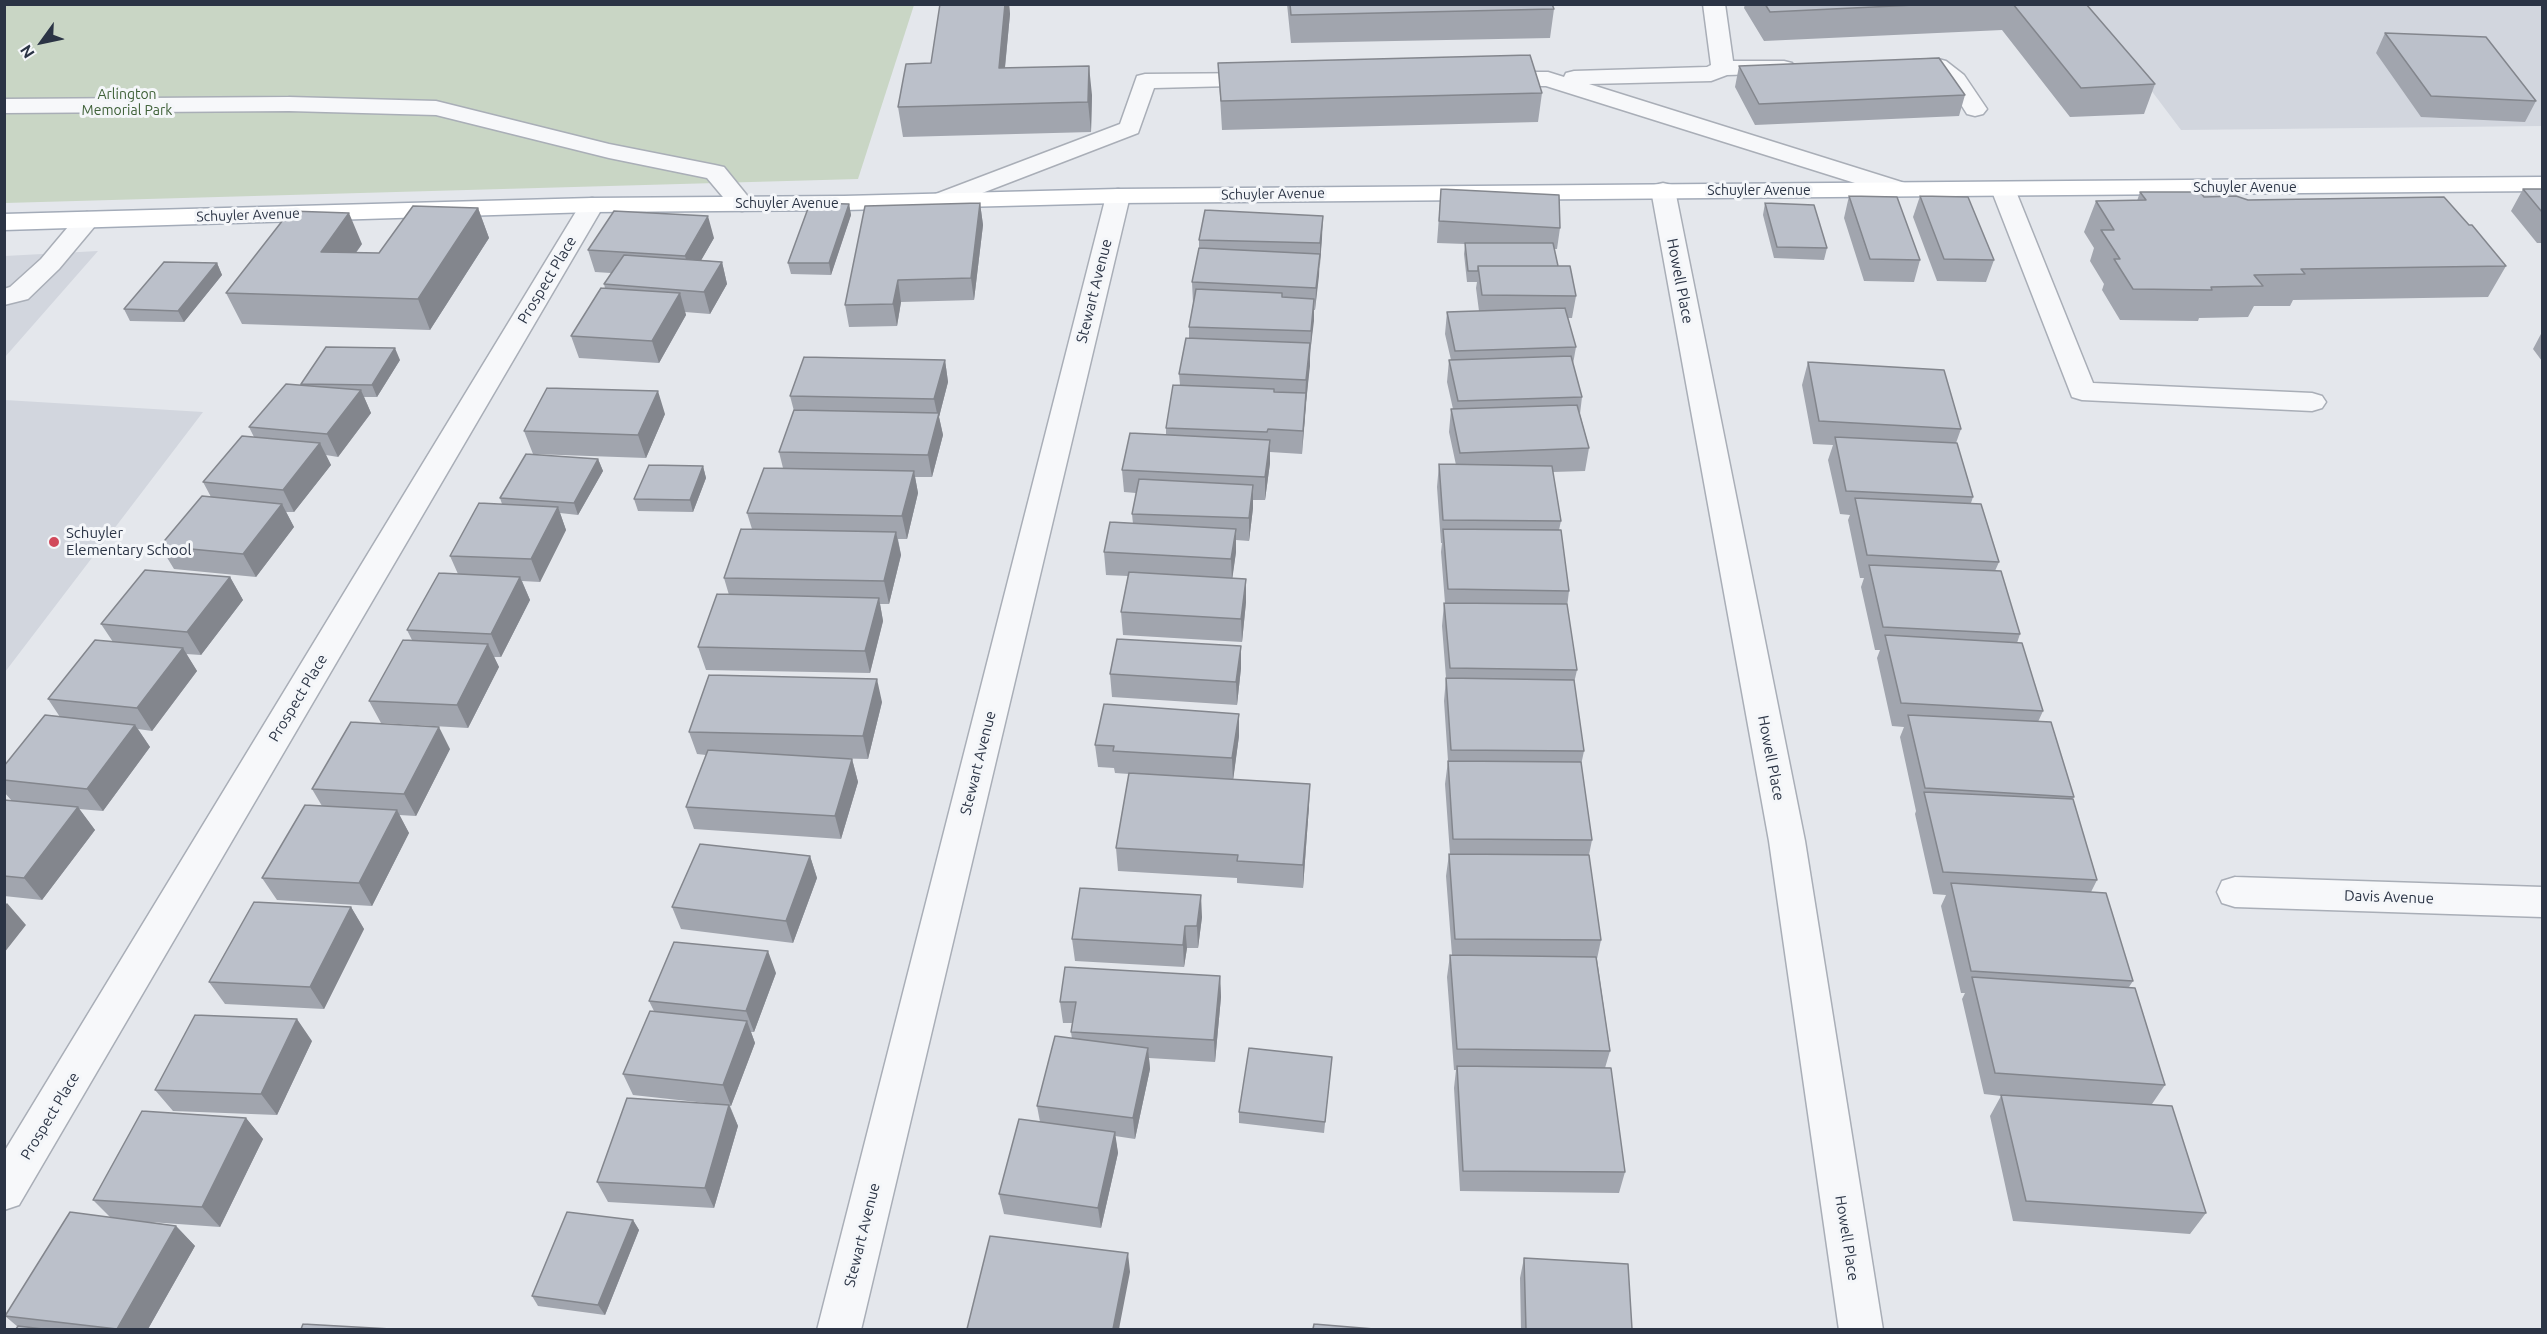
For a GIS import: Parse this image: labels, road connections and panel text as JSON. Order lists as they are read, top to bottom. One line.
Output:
{"streets":{"main road":["Schuyler Avenue"],"street":["Prospect Place","Howell Place","Stewart Avenue","Davis Avenue"]},"crossings":[["Schuyler Avenue","Prospect Place"],["Schuyler Avenue","Howell Place"],["Schuyler Avenue","Stewart Avenue"]],"parks":["Arlington Memorial Park"],"places":["Schuyler Elementary School"],"north":"bottom left"}
